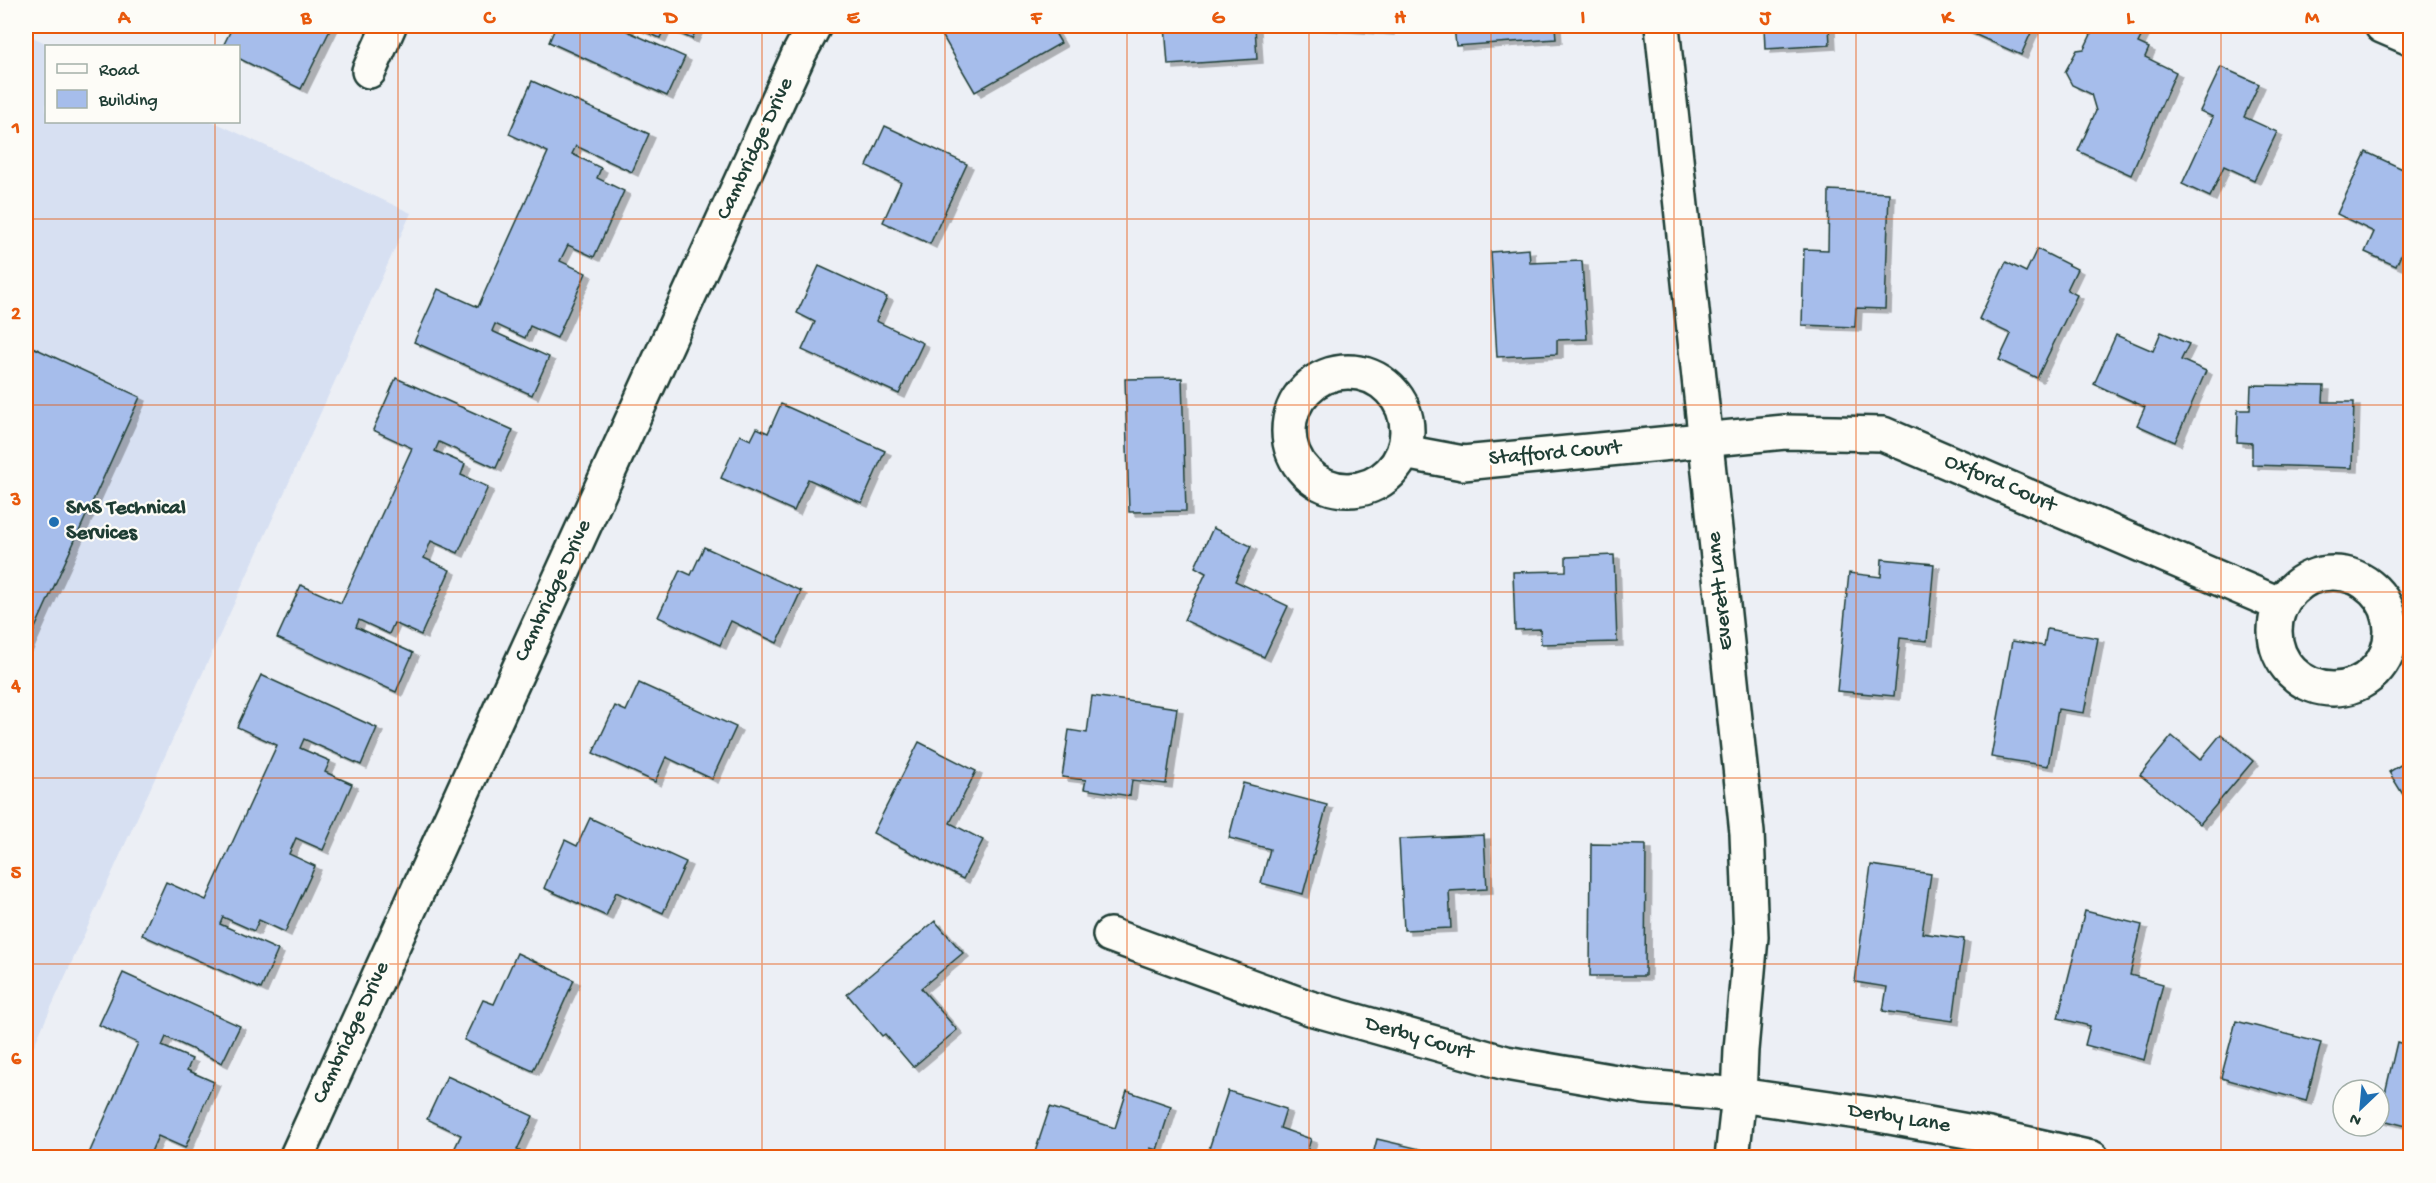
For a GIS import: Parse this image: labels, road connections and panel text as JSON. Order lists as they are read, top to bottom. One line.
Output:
{"streets":{"street":["Cambridge Drive","Stafford Court","Oxford Court","Everett Lane","Derby Court","Derby Lane"]},"crossings":[["Stafford Court","Oxford Court"],["Stafford Court","Everett Lane"],["Oxford Court","Everett Lane"],["Everett Lane","Derby Court"],["Everett Lane","Derby Lane"],["Derby Court","Derby Lane"]],"places":["SMS Technical Services"],"legend":["Road","Building"],"north":"bottom left","grid":{"columns":["A","B","C","D","E","F","G","H","I","J","K","L","M"],"rows":["1","2","3","4","5","6"]}}
